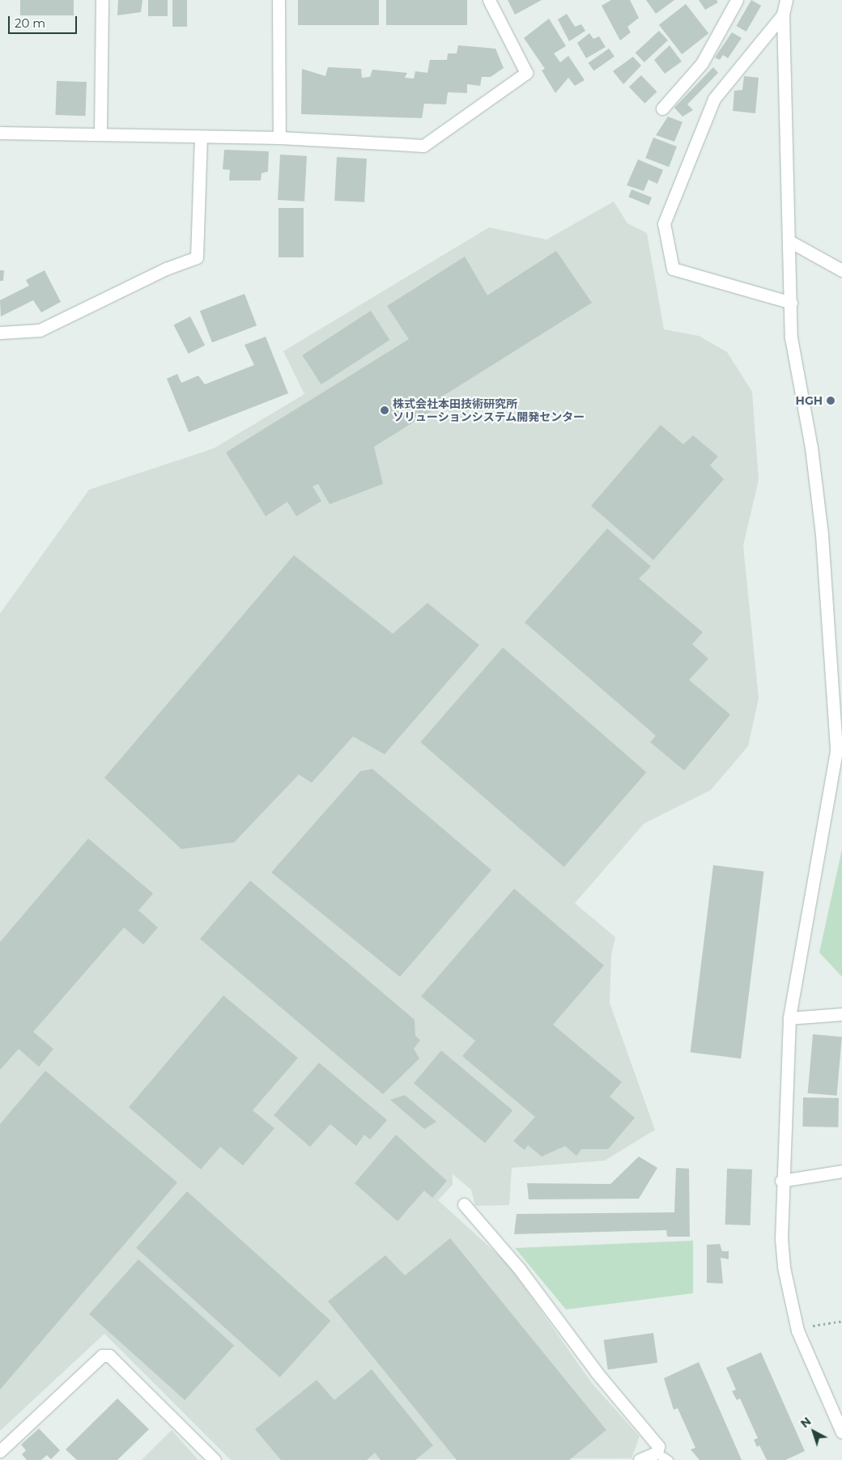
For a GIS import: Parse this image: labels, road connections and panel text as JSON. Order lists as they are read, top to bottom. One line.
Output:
{"places":["HGH","株式会社本田技術研究所 ソリューションシステム開発センター"],"scale_bar":"20 m","north":"top left"}
